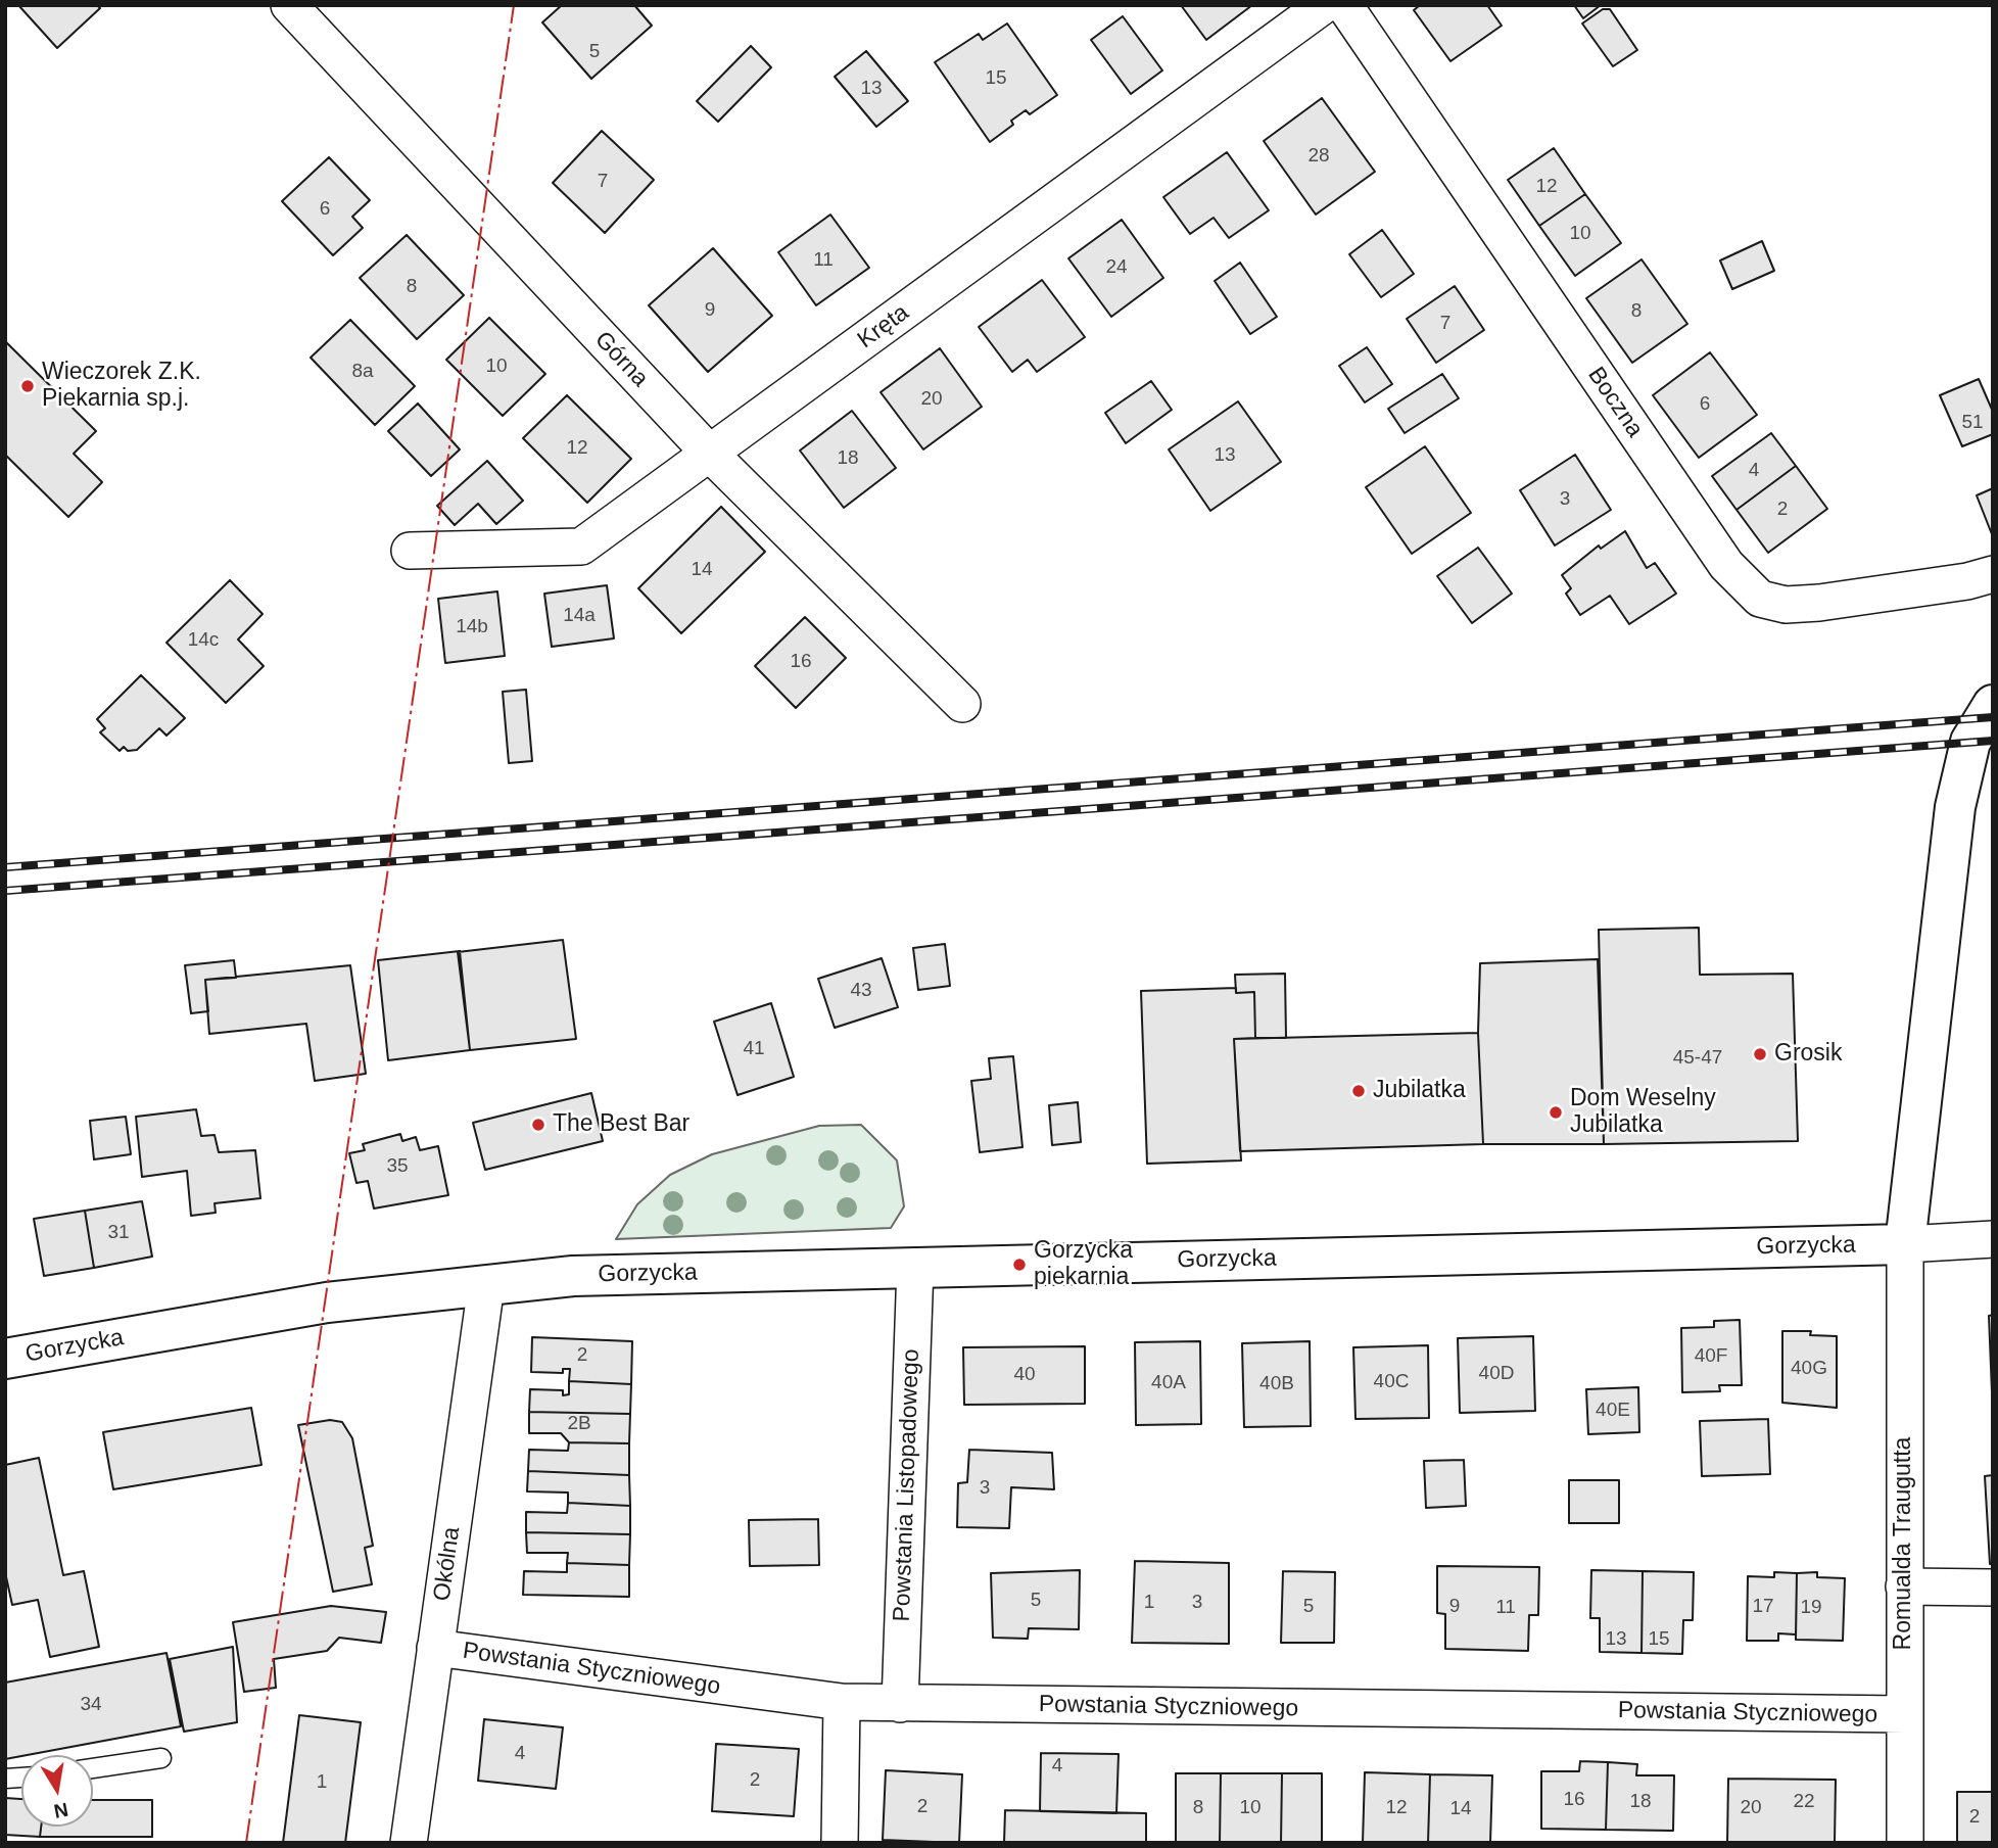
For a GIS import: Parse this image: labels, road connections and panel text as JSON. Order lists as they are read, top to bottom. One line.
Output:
{"streets":{"street":["Kręta","Górna","Boczna","Gorzycka","Powstania Listopadowego","Romualda Traugutta","Okólna","Powstania Styczniowego"]},"crossings":[["Kręta","Górna"],["Gorzycka","Powstania Listopadowego"],["Gorzycka","Romualda Traugutta"],["Gorzycka","Okólna"],["Powstania Listopadowego","Powstania Styczniowego"],["Romualda Traugutta","Powstania Styczniowego"],["Okólna","Powstania Styczniowego"]],"places":["Wieczorek Z.K. Piekarnia sp.j.","Grosik","Jubilatka","Dom Weselny Jubilatka","The Best Bar","Gorzycka piekarnia"],"house_numbers":["5","15","13","28","7","12","6","10","11","24","8","9","8","7","10","8a","20","6","51","12","13","18","4","3","2","14","14a","14b","14c","16","43","41","45-47","35","31","2","40F","40G","40D","40","40C","40A","40B","40E","2B","3","5","1","3","5","9","17","11","19","13","15","34","4","4","2","1","16","18","22","2","8","10","12","20","14","2"],"north":"bottom"}
